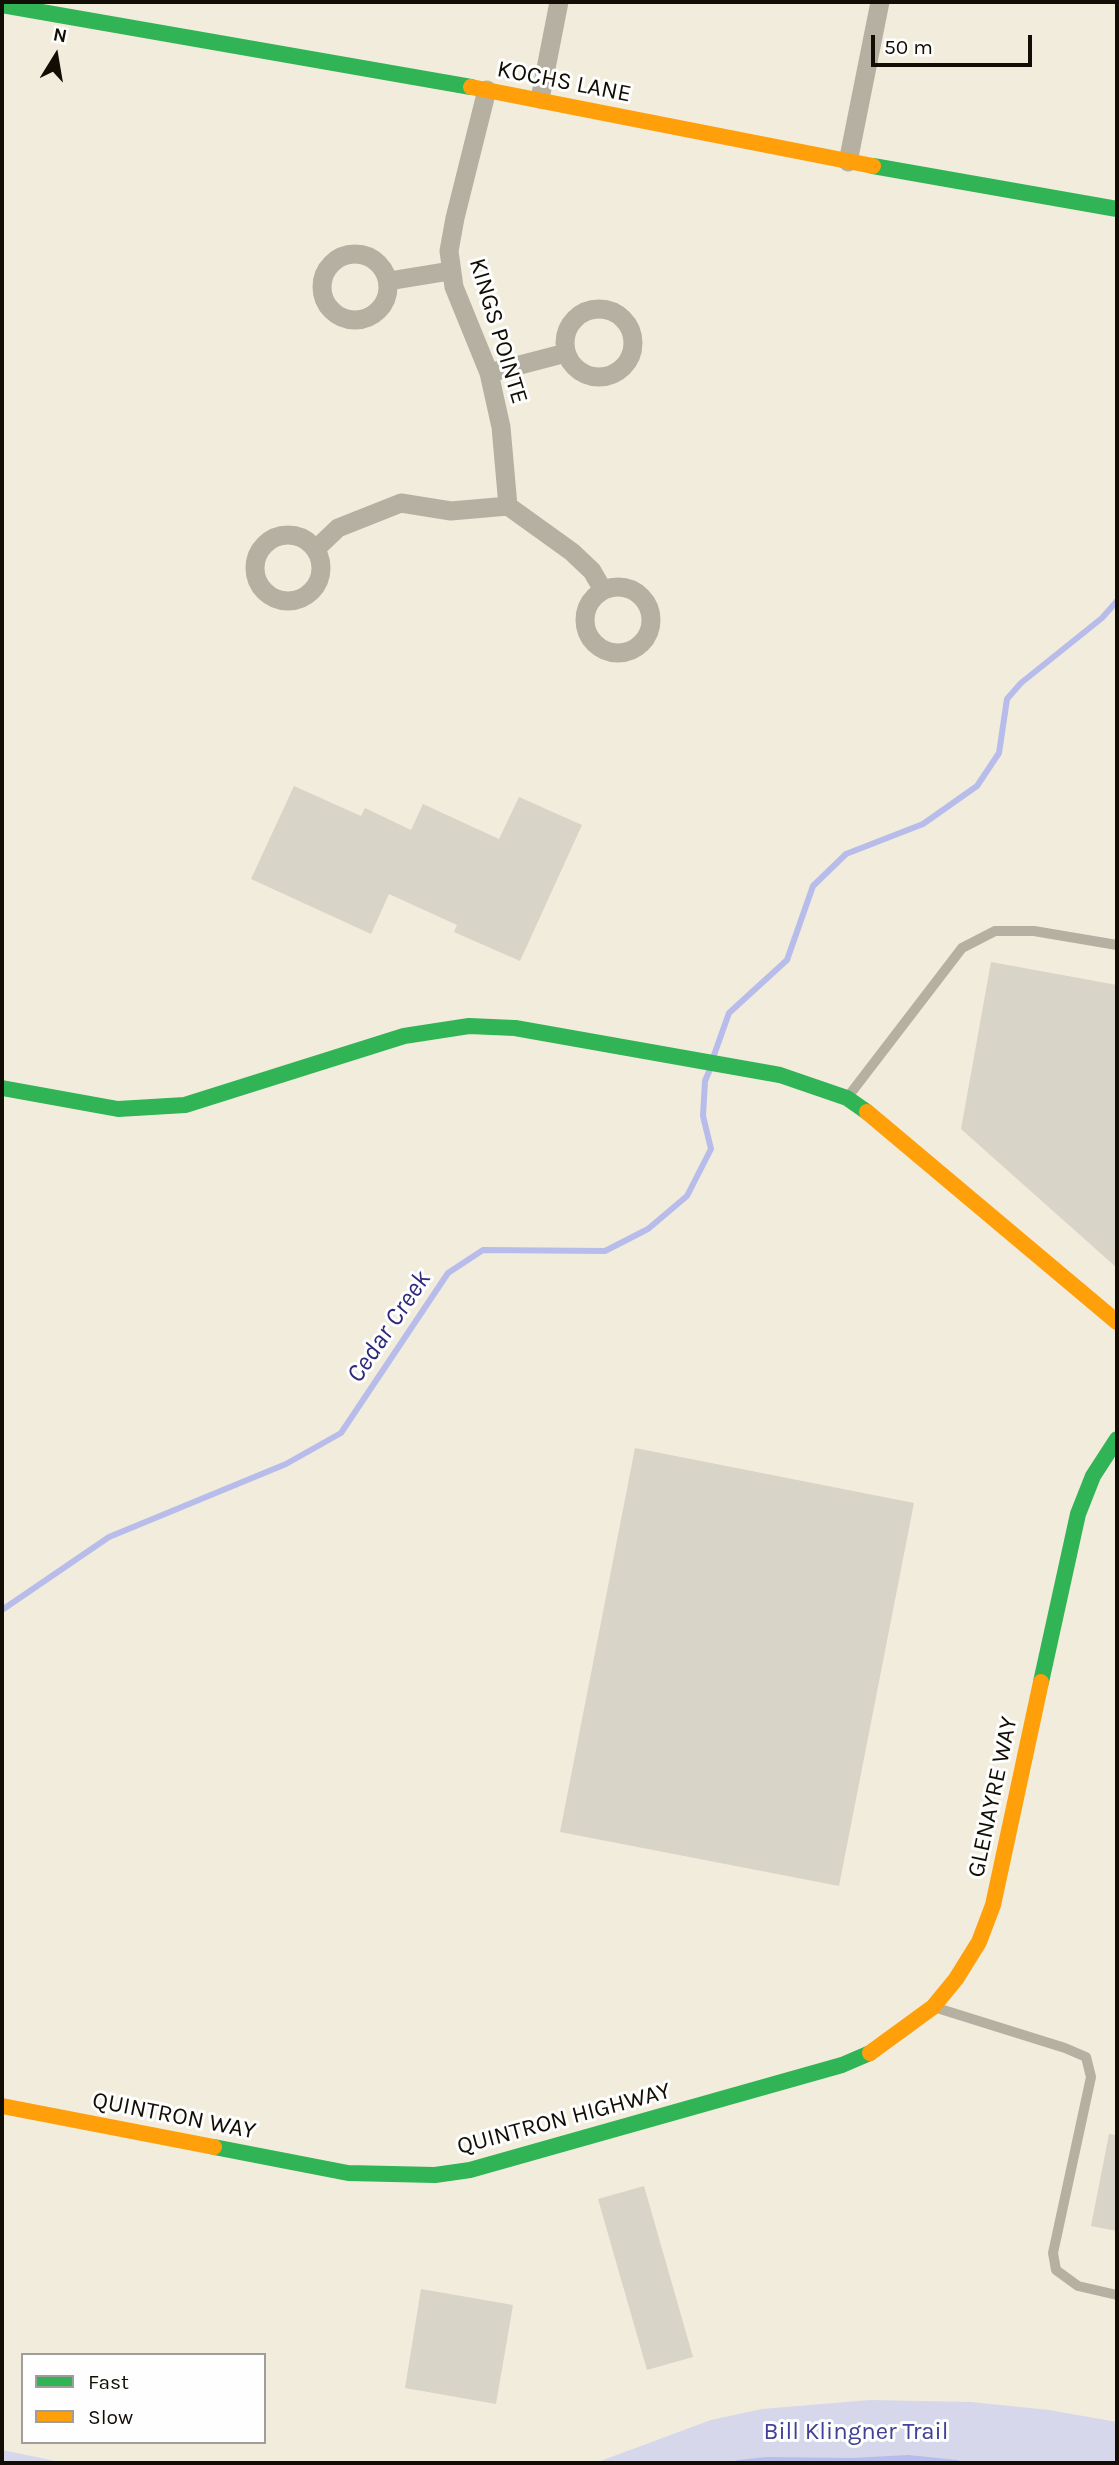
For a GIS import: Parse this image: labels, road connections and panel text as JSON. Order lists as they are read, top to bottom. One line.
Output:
{"streets":{"street":["KOCHS LANE","KINGS POINTE","GLENAYRE WAY","QUINTRON WAY","QUINTRON HIGHWAY"]},"crossings":[["KOCHS LANE","KINGS POINTE"],["GLENAYRE WAY","QUINTRON HIGHWAY"],["QUINTRON WAY","QUINTRON HIGHWAY"]],"water":["Cedar Creek"],"parks":["Bill Klingner Trail"],"legend":["Fast","Slow"],"scale_bar":"50 m","north":"top"}
